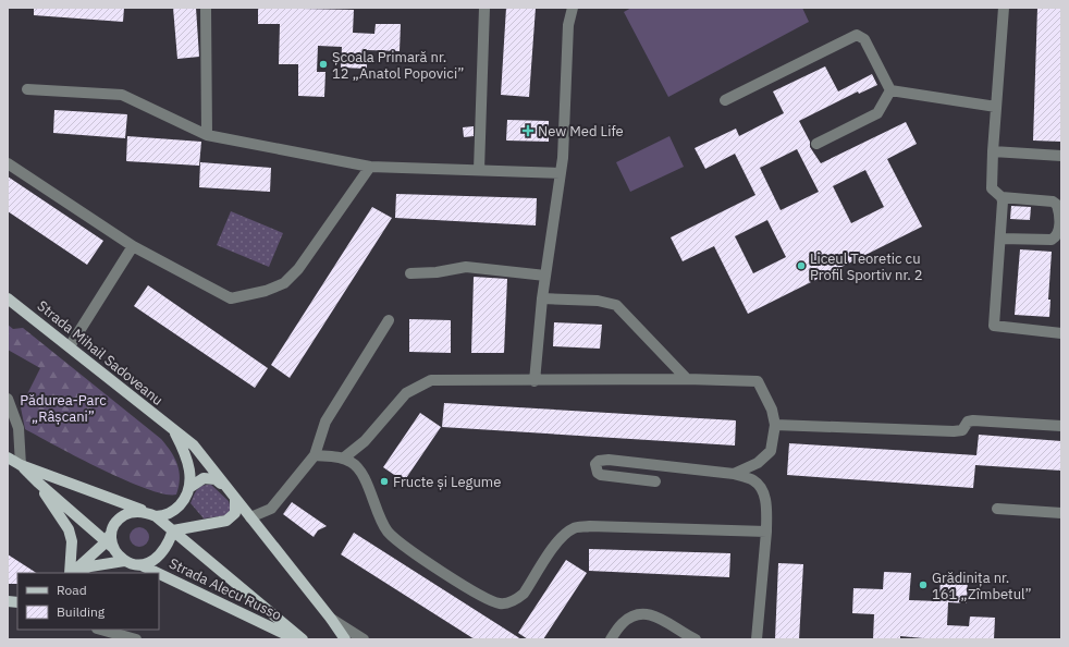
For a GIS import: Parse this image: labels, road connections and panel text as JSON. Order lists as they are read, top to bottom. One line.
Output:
{"streets":{"main road":["Strada Mihail Sadoveanu","Strada Alecu Russo"]},"parks":["Pădurea-Parc „Râșcani”"],"places":{"other":["Școala Primară nr. 12 „Anatol Popovici”","Liceul Teoretic cu Profil Sportiv nr. 2","Fructe și Legume","Grădinița nr. 161 „Zîmbetul”"],"health":["New Med Life"]},"legend":["Road","Building"]}
